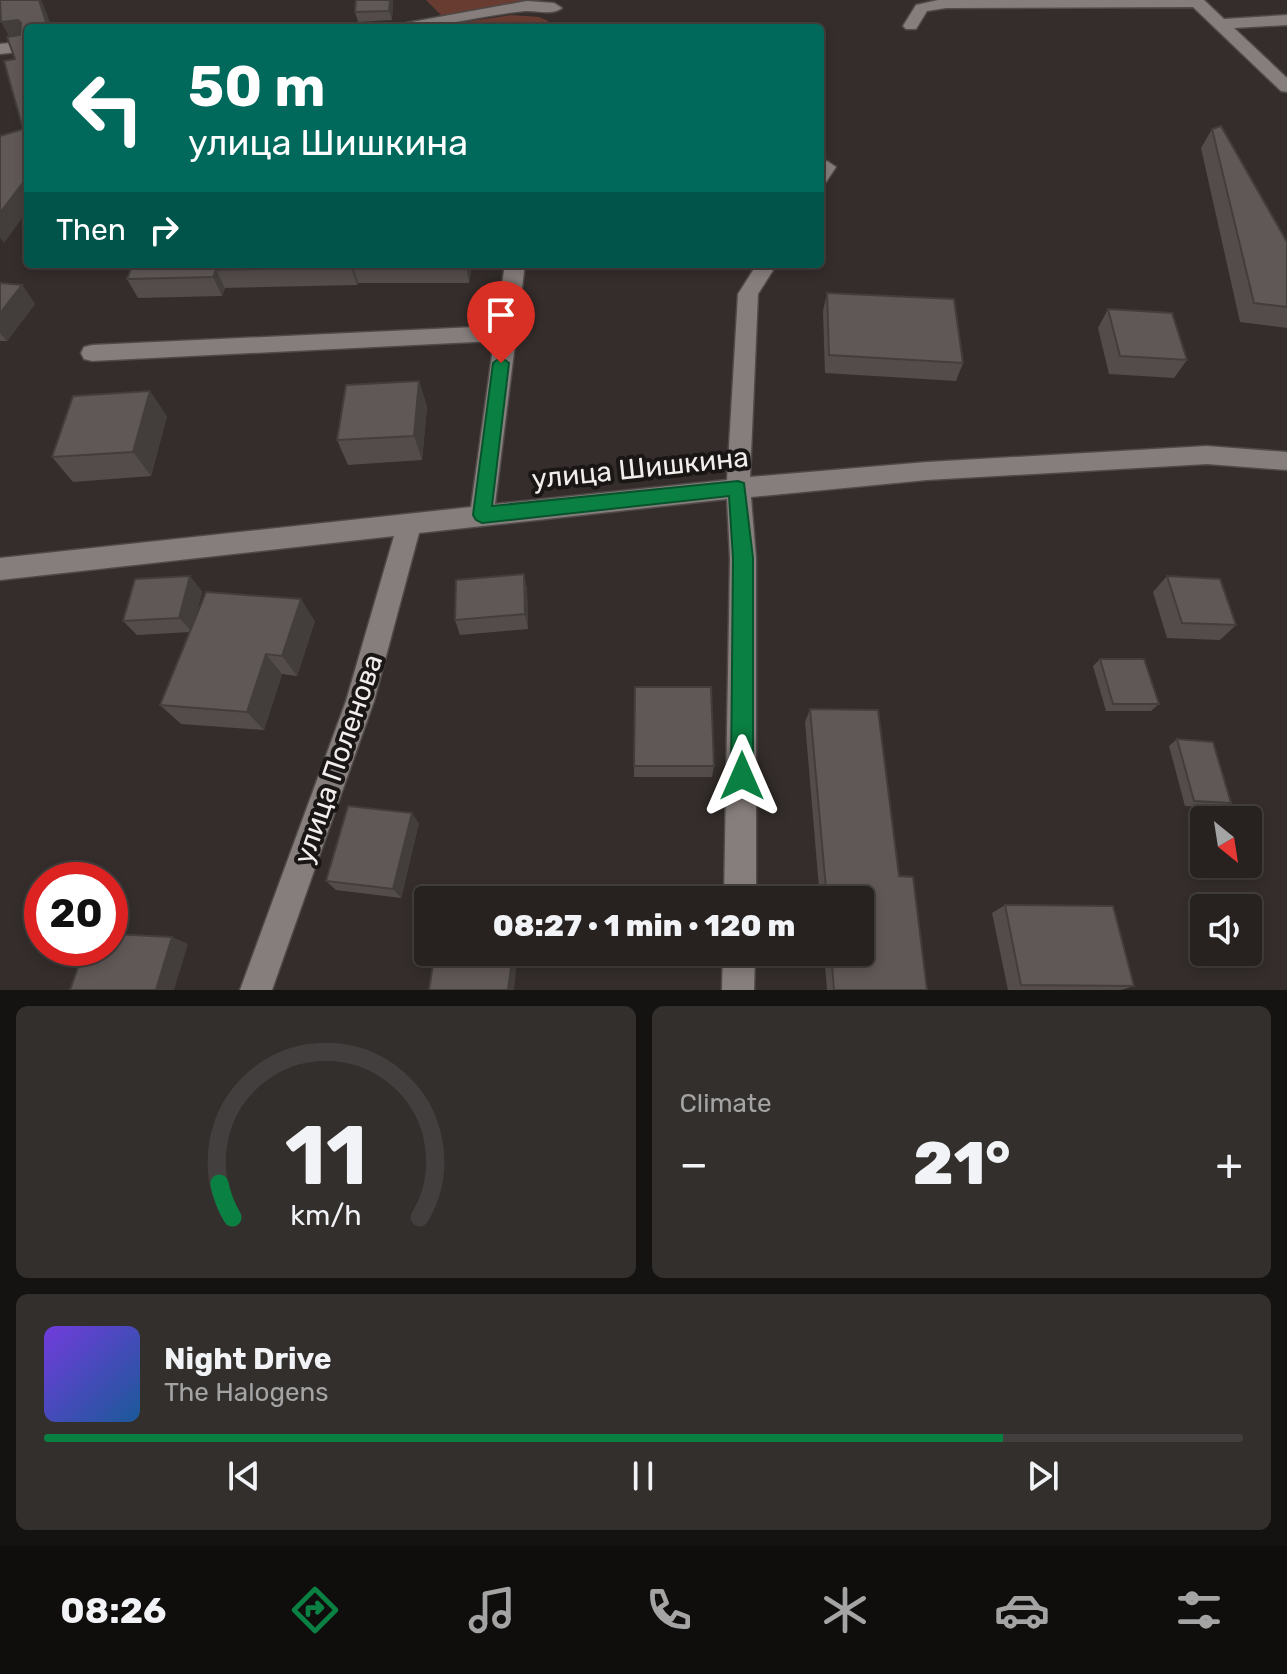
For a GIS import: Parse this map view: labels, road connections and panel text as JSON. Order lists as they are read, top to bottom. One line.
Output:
{"streets":{"street":["улица Шишкина","улица Поленова"]},"crossings":[["улица Шишкина","улица Поленова"]],"north":"bottom right","page":{"turn":["50 m","улица Шишкина"],"then":"Then","limit":"20","trip":"08:27 · 1 min · 120 m","tile":"Climate","heat":["−","21°","+"],"song":["Night Drive","The Halogens"],"tabs":"08:26","gauge":["11","km/h"]}}
